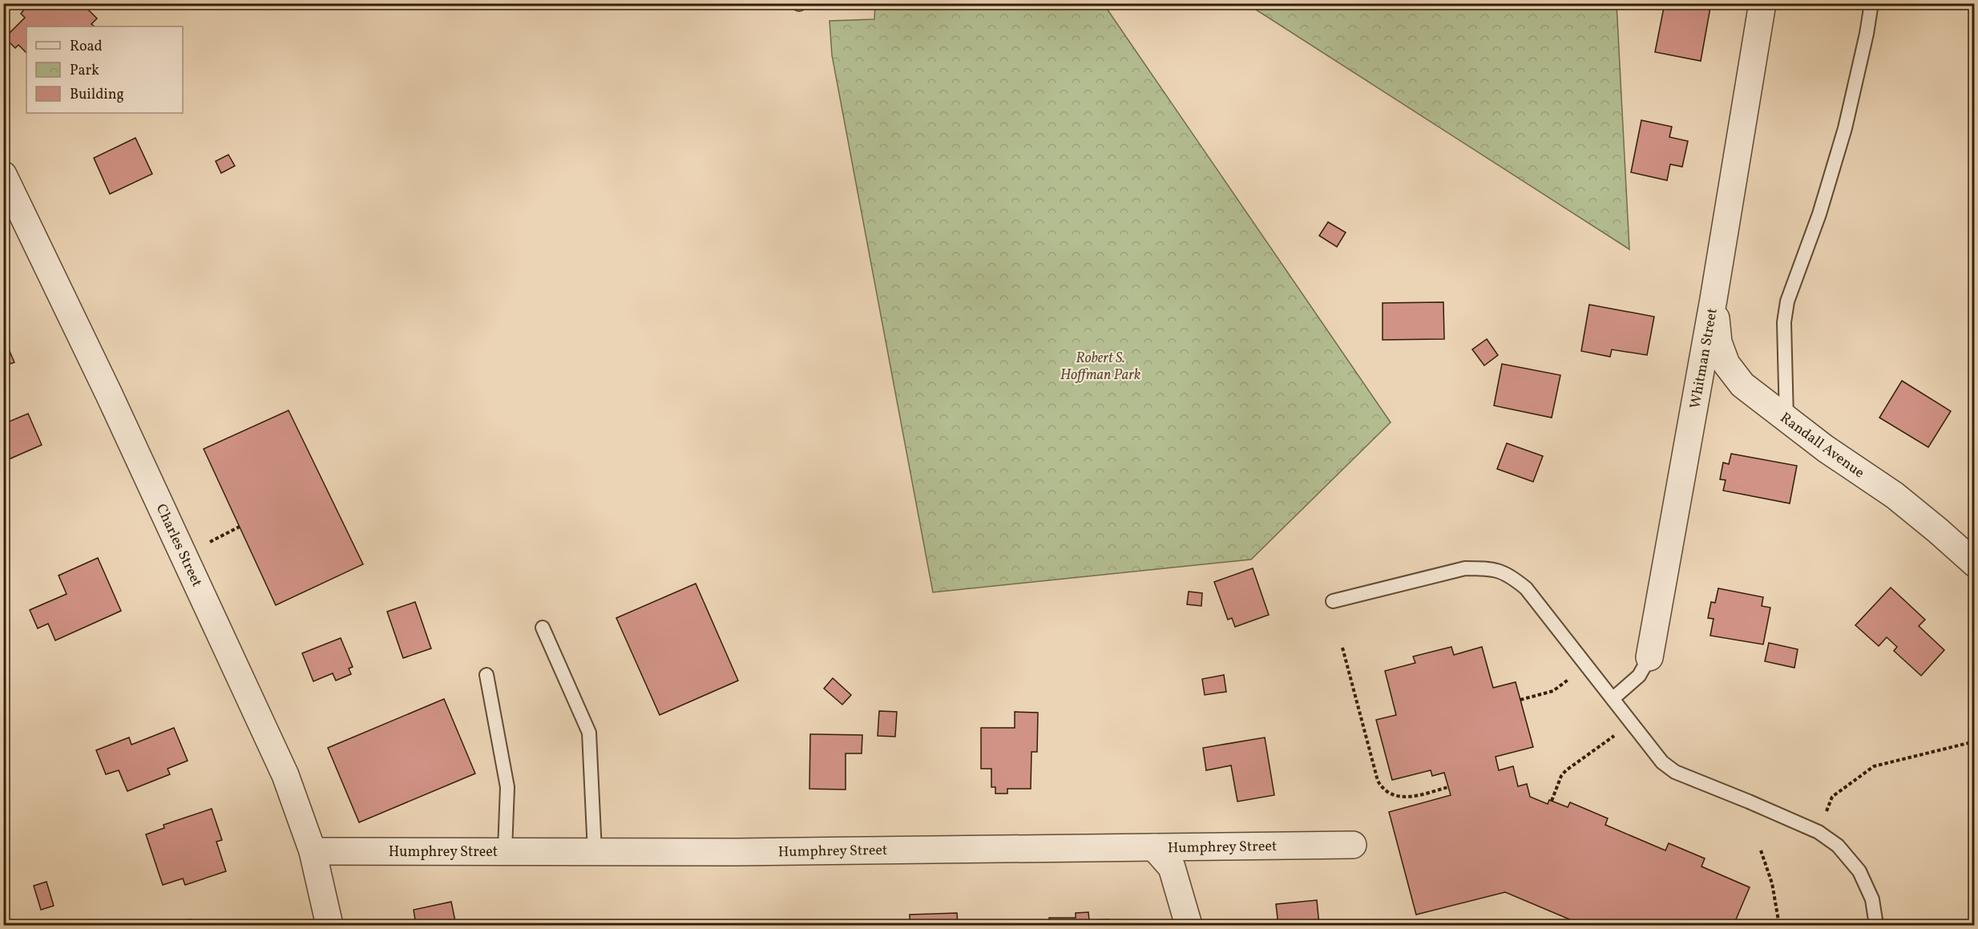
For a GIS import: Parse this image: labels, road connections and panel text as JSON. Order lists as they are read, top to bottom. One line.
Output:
{"streets":{"street":["Whitman Street","Randall Avenue","Charles Street","Humphrey Street"]},"crossings":[["Whitman Street","Randall Avenue"],["Charles Street","Humphrey Street"]],"parks":["Robert S. Hoffman Park"],"legend":["Road","Park","Building"]}
